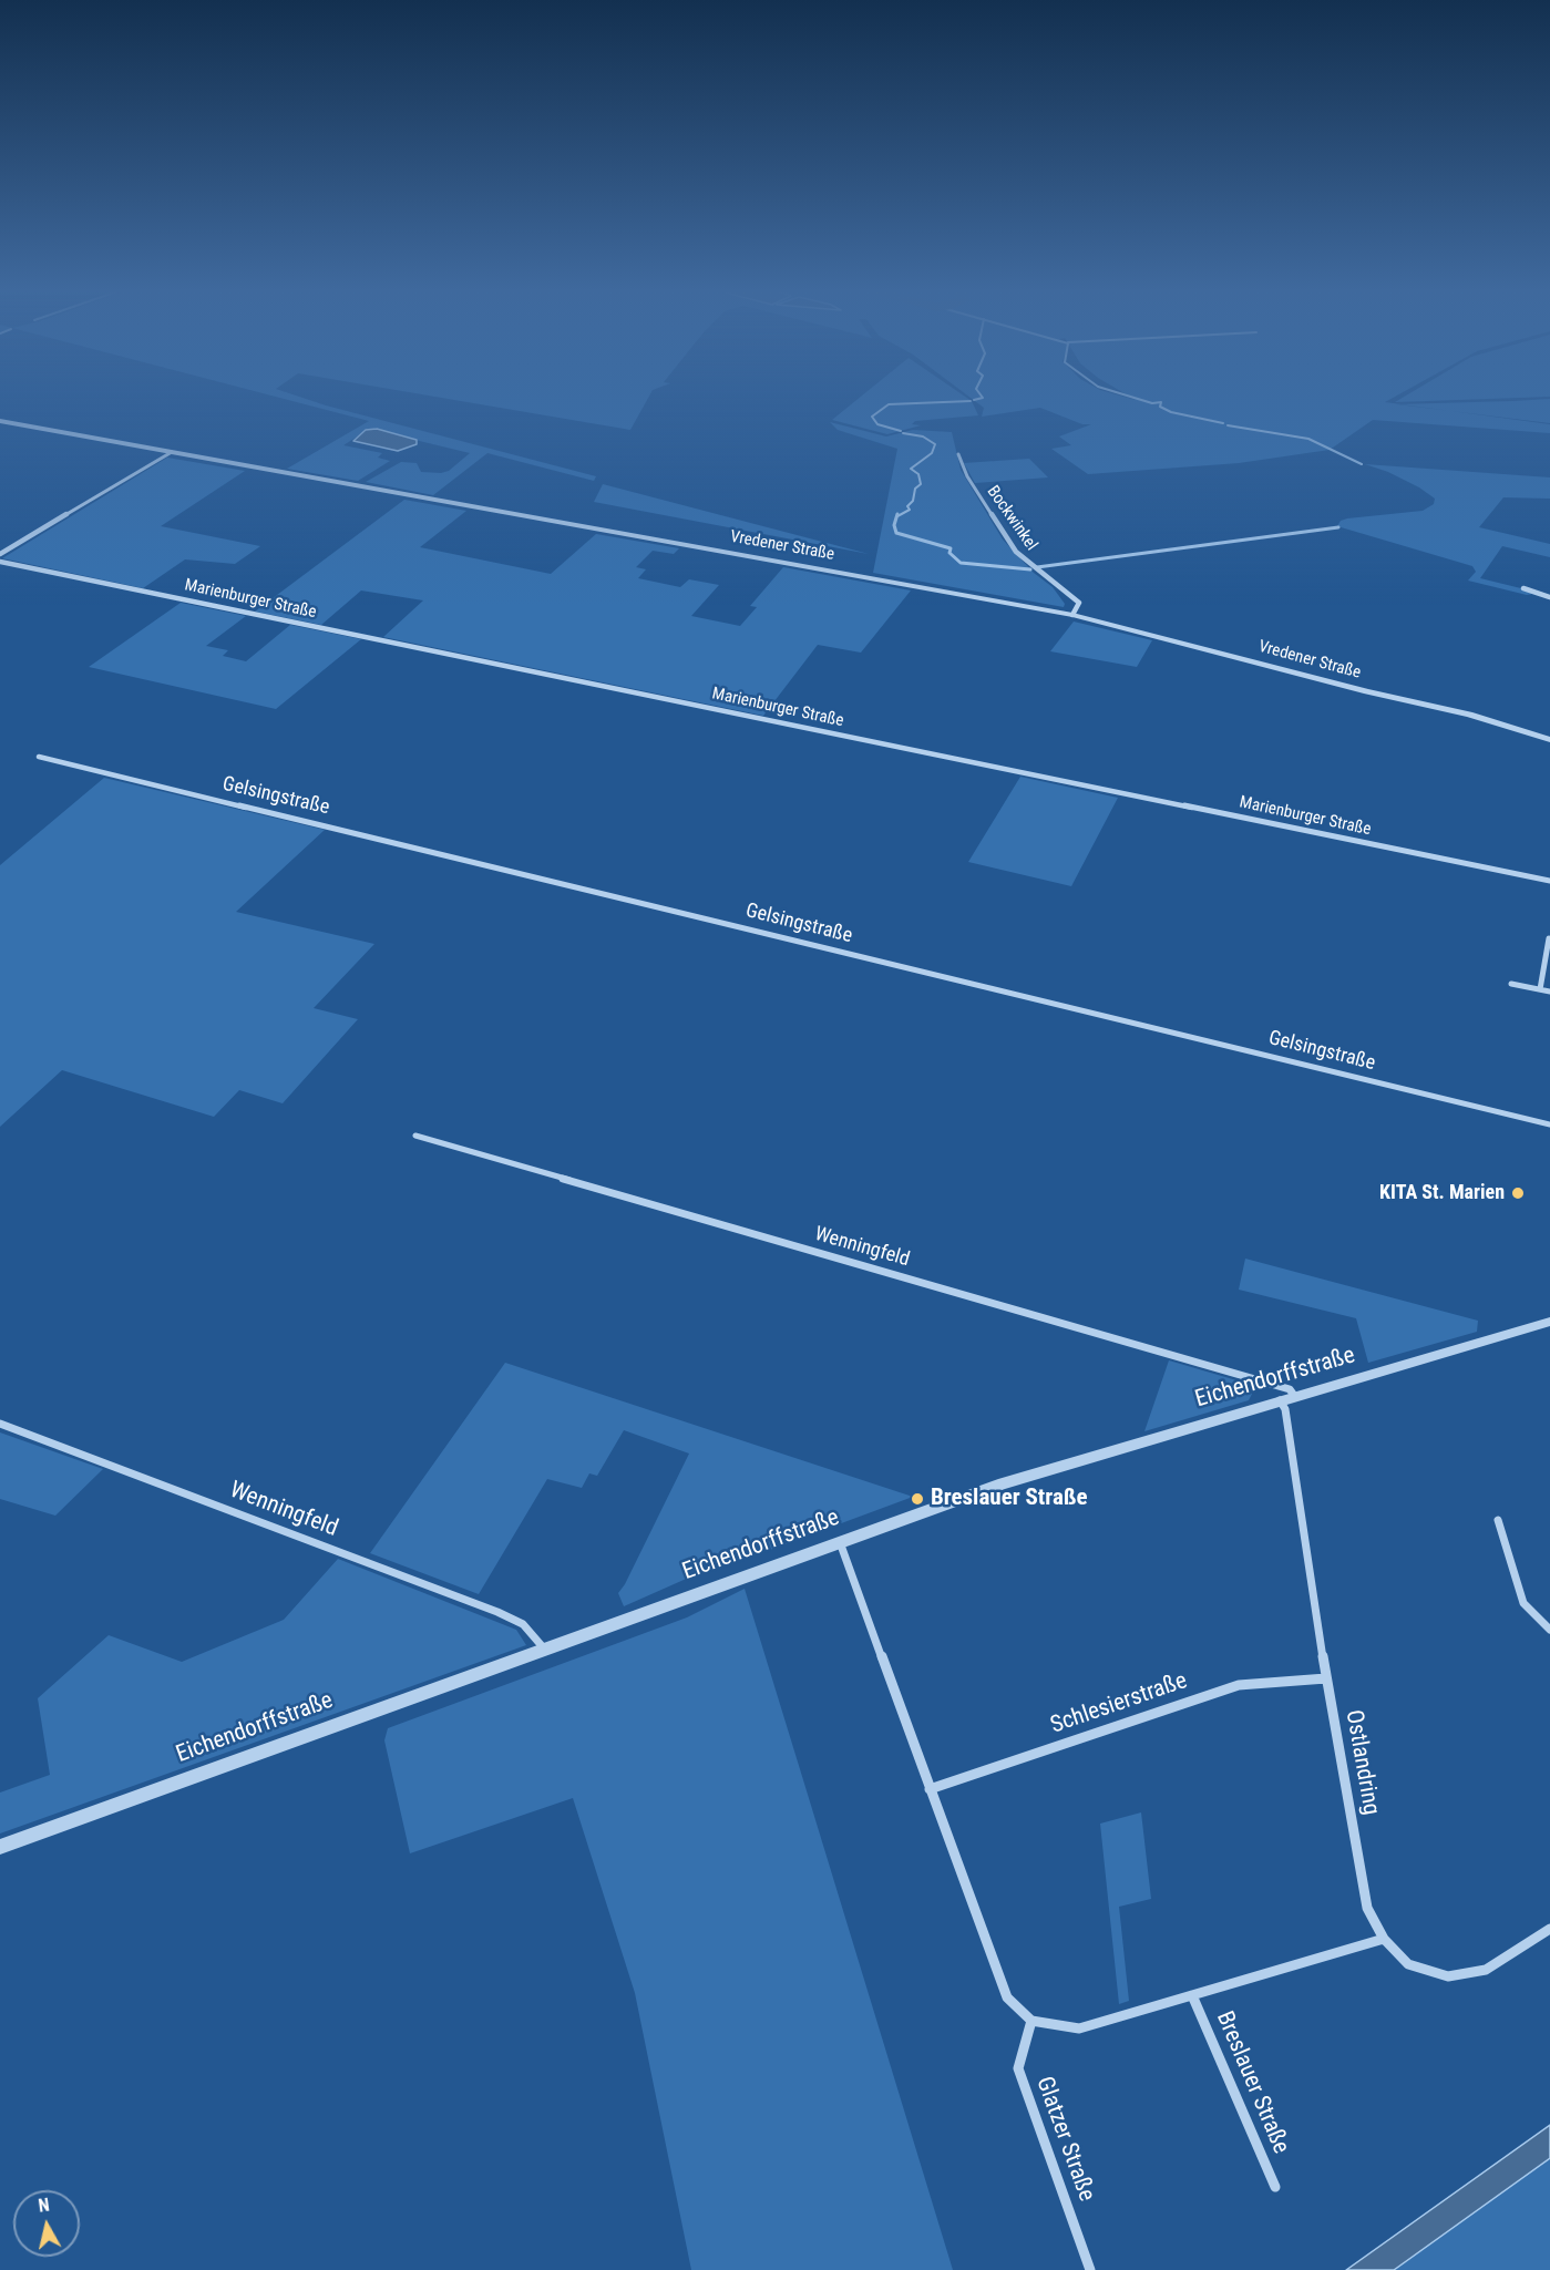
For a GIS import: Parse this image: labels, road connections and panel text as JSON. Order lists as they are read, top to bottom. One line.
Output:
{"streets":{"street":["Bockwinkel","Vredener Straße","Marienburger Straße","Gelsingstraße","Wenningfeld","Eichendorffstraße","Schlesierstraße","Ostlandring","Breslauer Straße","Glatzer Straße"]},"crossings":[["Bockwinkel","Vredener Straße"],["Wenningfeld","Eichendorffstraße"],["Wenningfeld","Ostlandring"],["Eichendorffstraße","Ostlandring"],["Schlesierstraße","Ostlandring"],["Ostlandring","Breslauer Straße"],["Breslauer Straße","Glatzer Straße"]],"places":["KITA St. Marien","Breslauer Straße"],"north":"top"}
